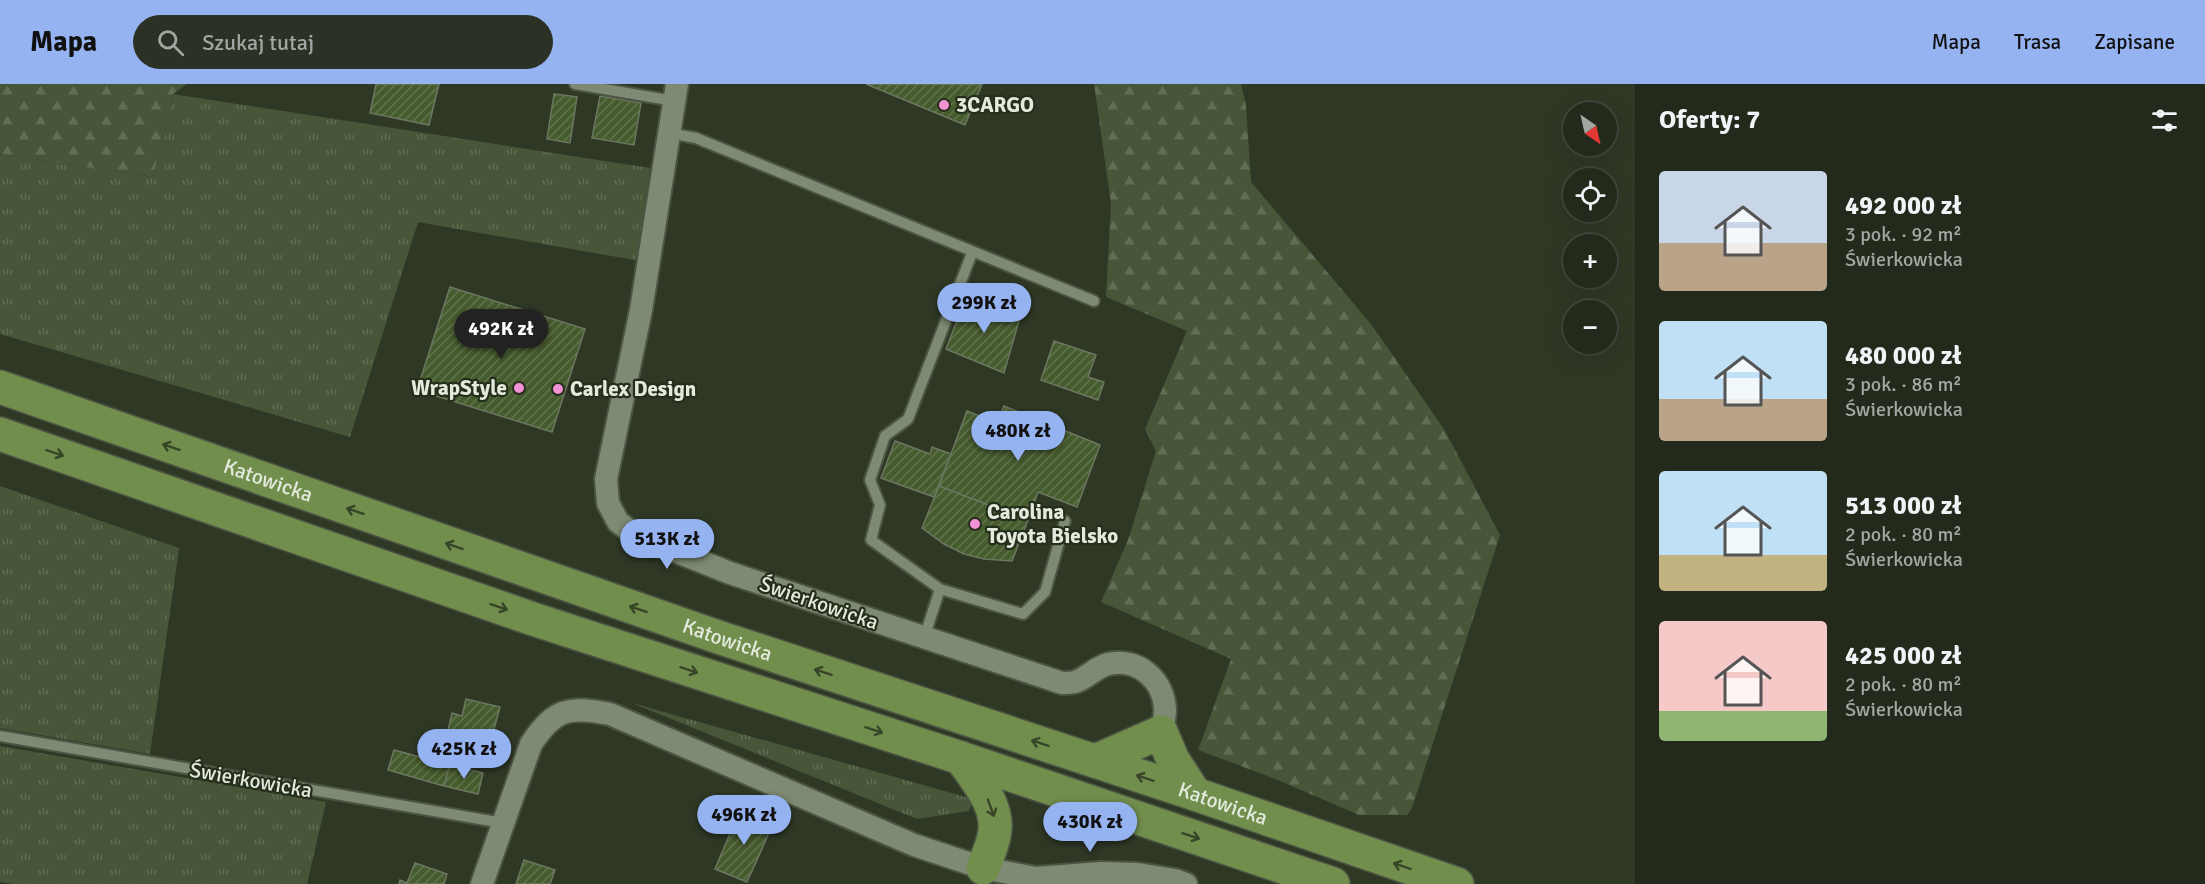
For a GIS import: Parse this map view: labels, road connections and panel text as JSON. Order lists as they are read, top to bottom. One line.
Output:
{"streets":{"main road":["Katowicka"],"street":["Świerkowicka"]},"places":["3CARGO","WrapStyle","Carlex Design","Carolina Toyota Bielsko"],"north":"bottom right","page":{"header":"Mapa","search":"Szukaj tutaj","nav":["Mapa","Trasa","Zapisane"],"heading":"Oferty: 7","map_buttons":["+","−"],"list":[{"name":"492 000 zł","note":"3 pok. · 92 m² · Świerkowicka"},{"name":"480 000 zł","note":"3 pok. · 86 m² · Świerkowicka"},{"name":"513 000 zł","note":"2 pok. · 80 m² · Świerkowicka"},{"name":"425 000 zł","note":"2 pok. · 80 m² · Świerkowicka"}],"price":["299K zł","492K zł","480K zł","513K zł","425K zł","496K zł","430K zł"]}}
